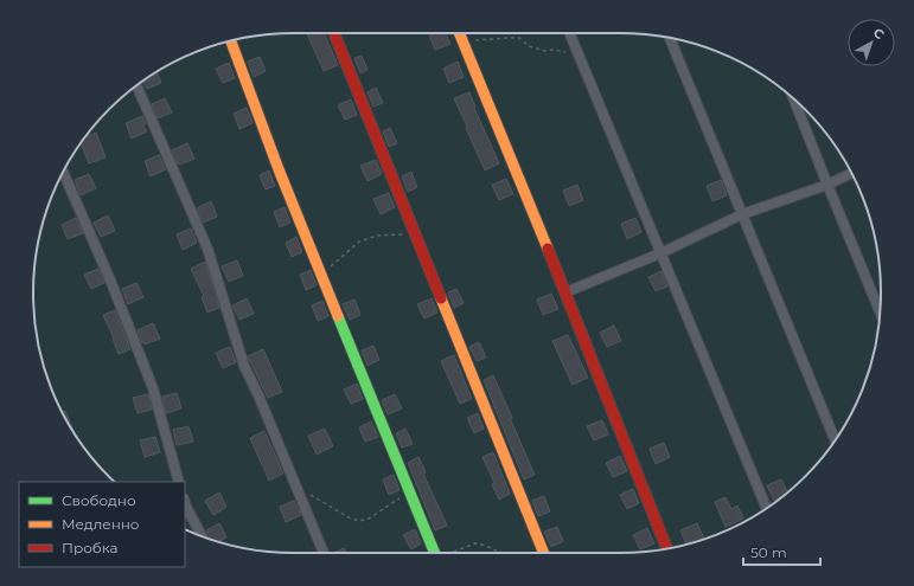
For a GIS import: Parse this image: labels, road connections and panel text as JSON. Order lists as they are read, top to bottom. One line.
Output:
{"legend":["Свободно","Медленно","Пробка"],"scale_bar":"50 m","north":"top right"}
